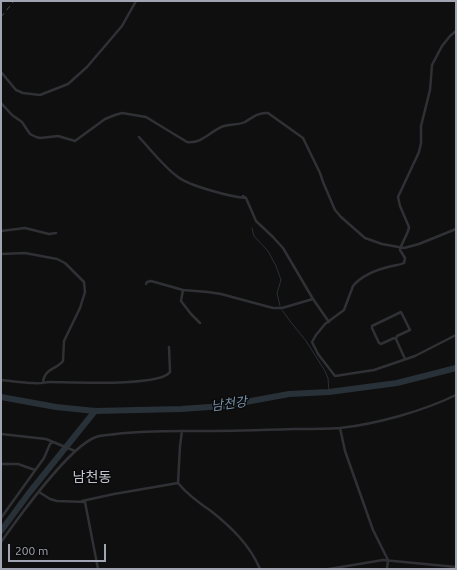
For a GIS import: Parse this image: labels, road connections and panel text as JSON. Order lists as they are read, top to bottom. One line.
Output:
{"districts":["남천동"],"water":["남천강"],"scale_bar":"200 m"}
